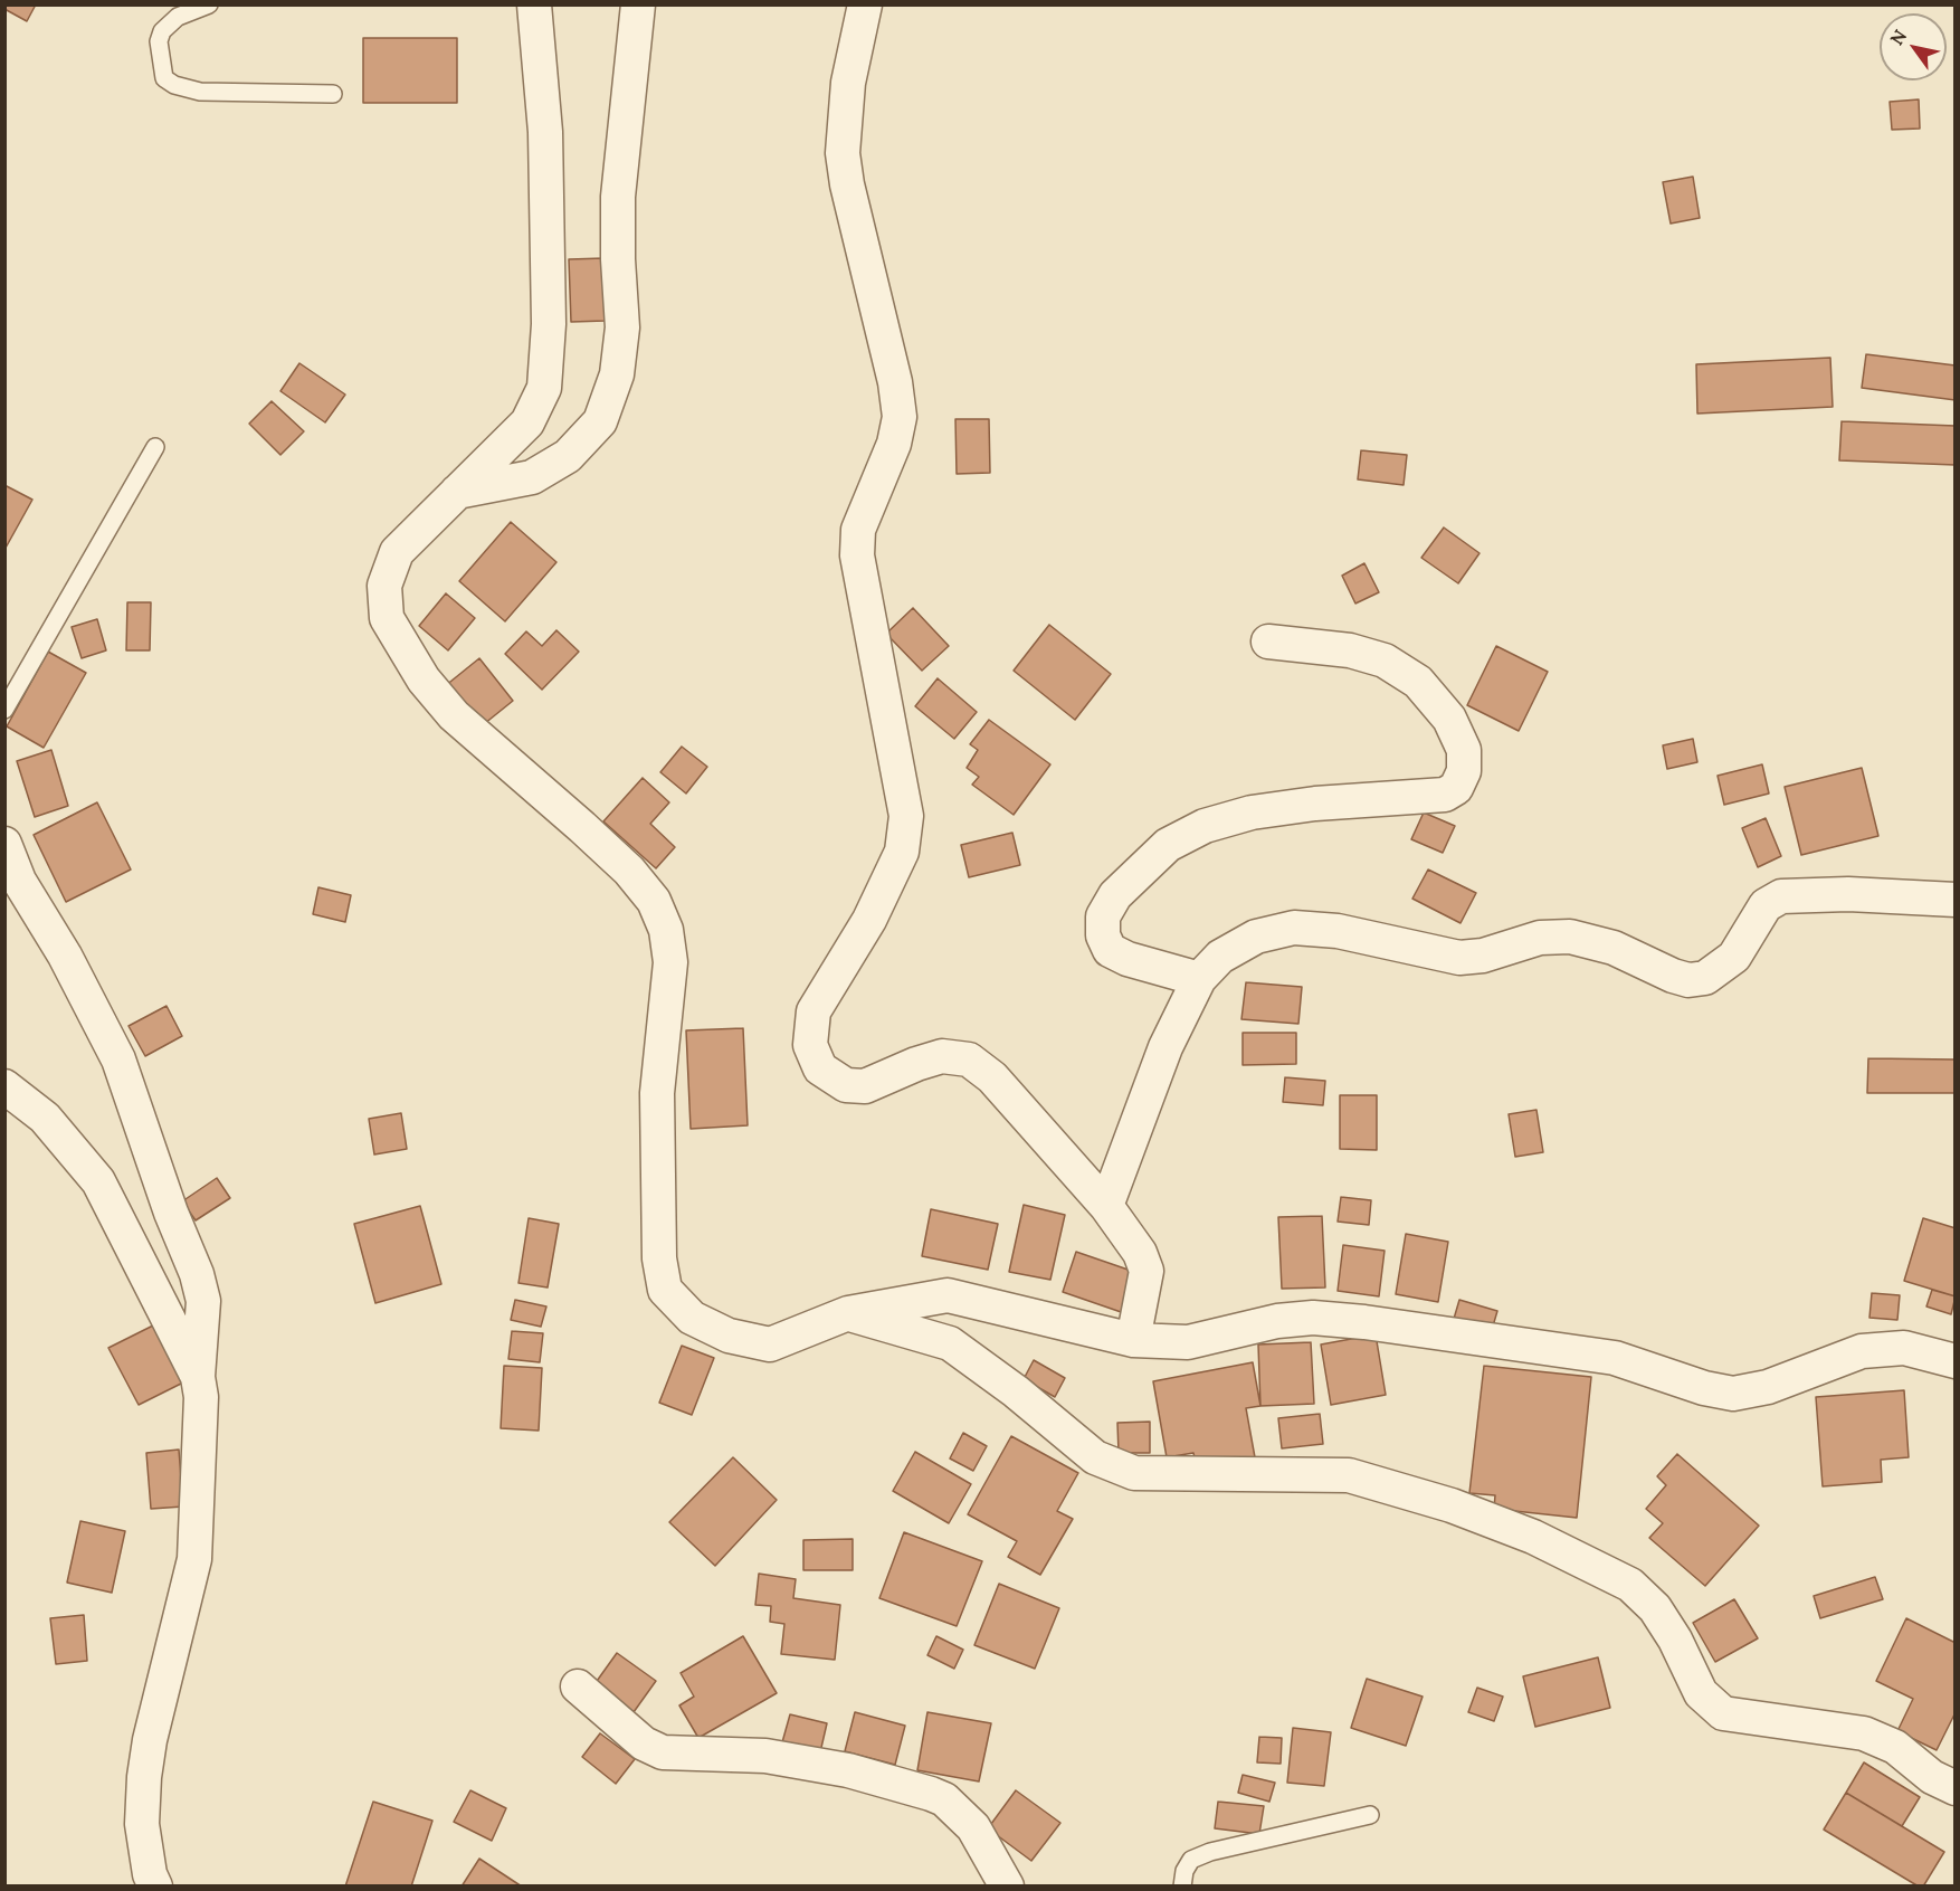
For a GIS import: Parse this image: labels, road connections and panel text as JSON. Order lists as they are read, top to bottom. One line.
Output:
{"north":"top left"}
